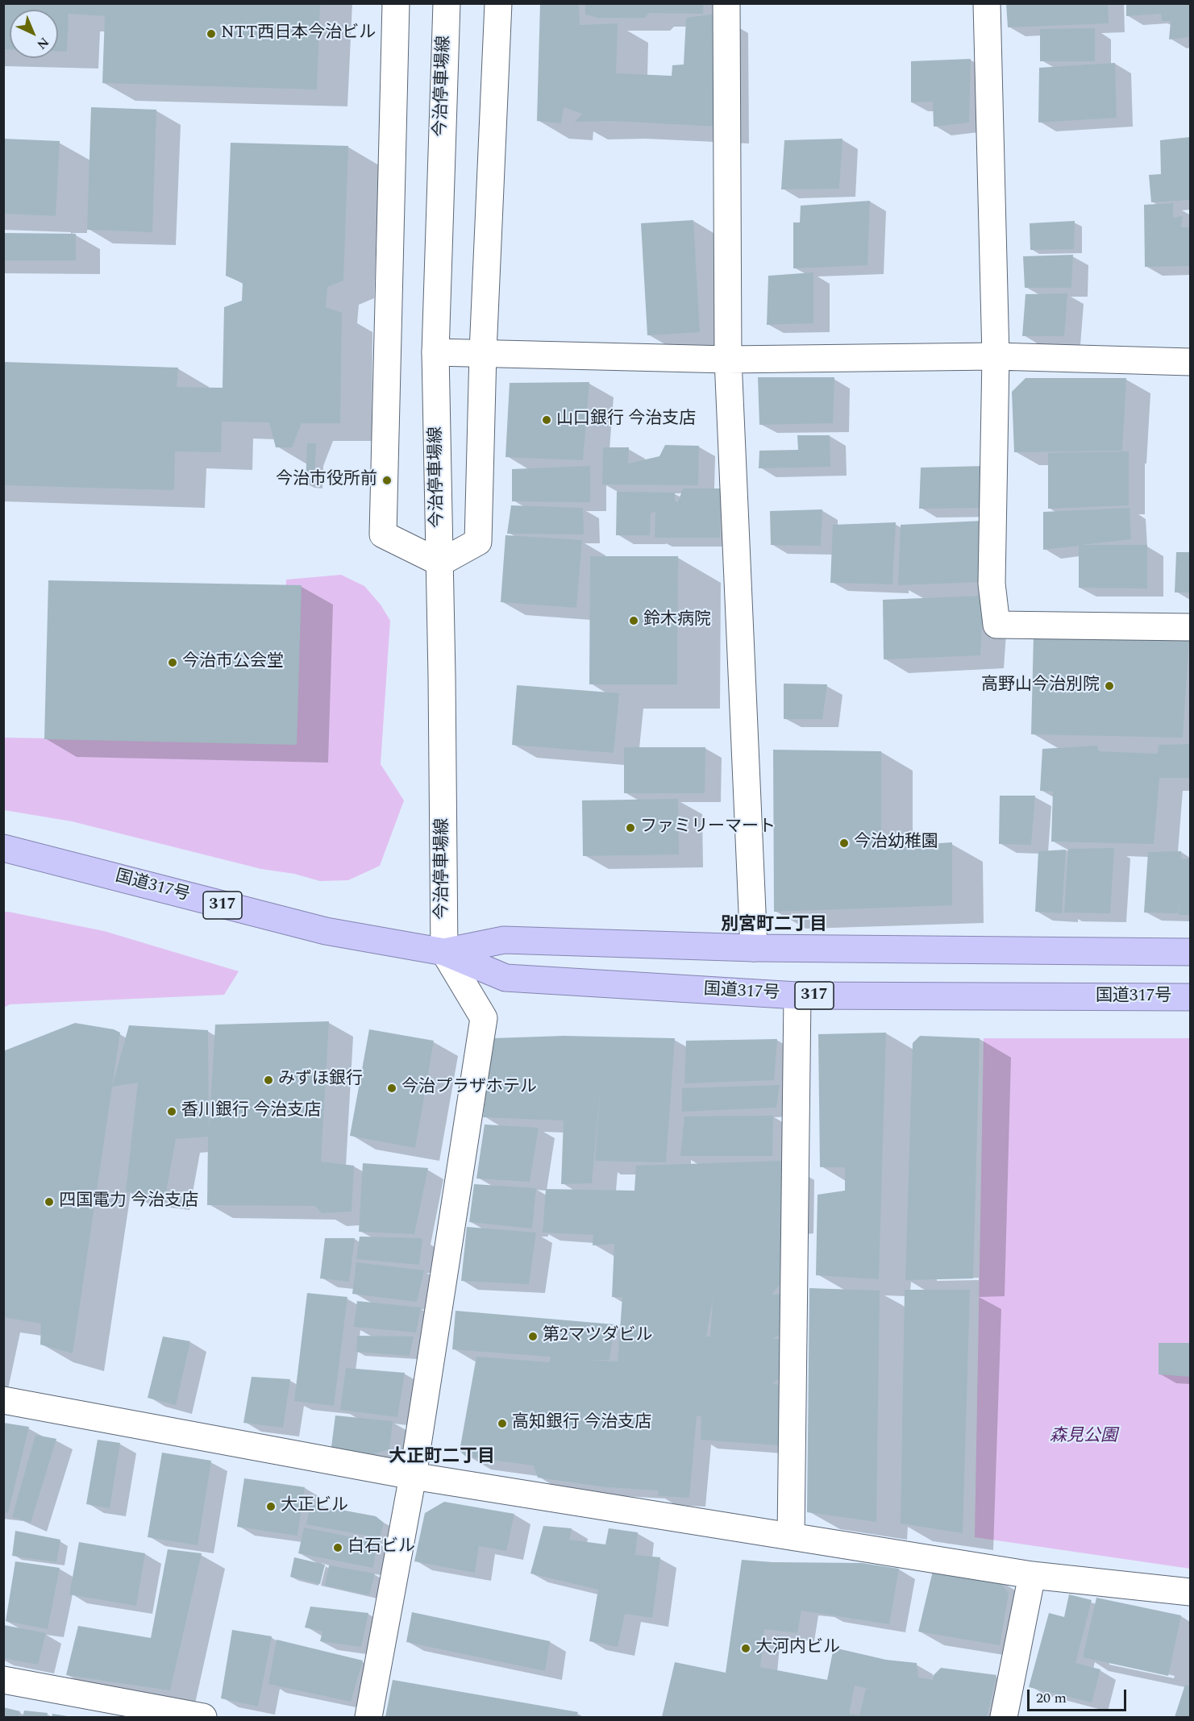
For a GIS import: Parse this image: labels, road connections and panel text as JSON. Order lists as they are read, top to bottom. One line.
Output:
{"streets":{"highway":["国道317号","317"],"street":["今治停車場線"]},"crossings":[["今治停車場線","国道317号"]],"districts":["別宮町二丁目","大正町二丁目"],"parks":["森見公園"],"places":["NTT西日本今治ビル","山口銀行 今治支店","今治市役所前","鈴木病院","今治市公会堂","高野山今治別院","ファミリーマート","今治幼稚園","みずほ銀行","今治プラザホテル","香川銀行 今治支店","四国電力 今治支店","第2マツダビル","高知銀行 今治支店","大正ビル","白石ビル","大河内ビル"],"scale_bar":"20 m","north":"bottom right"}
